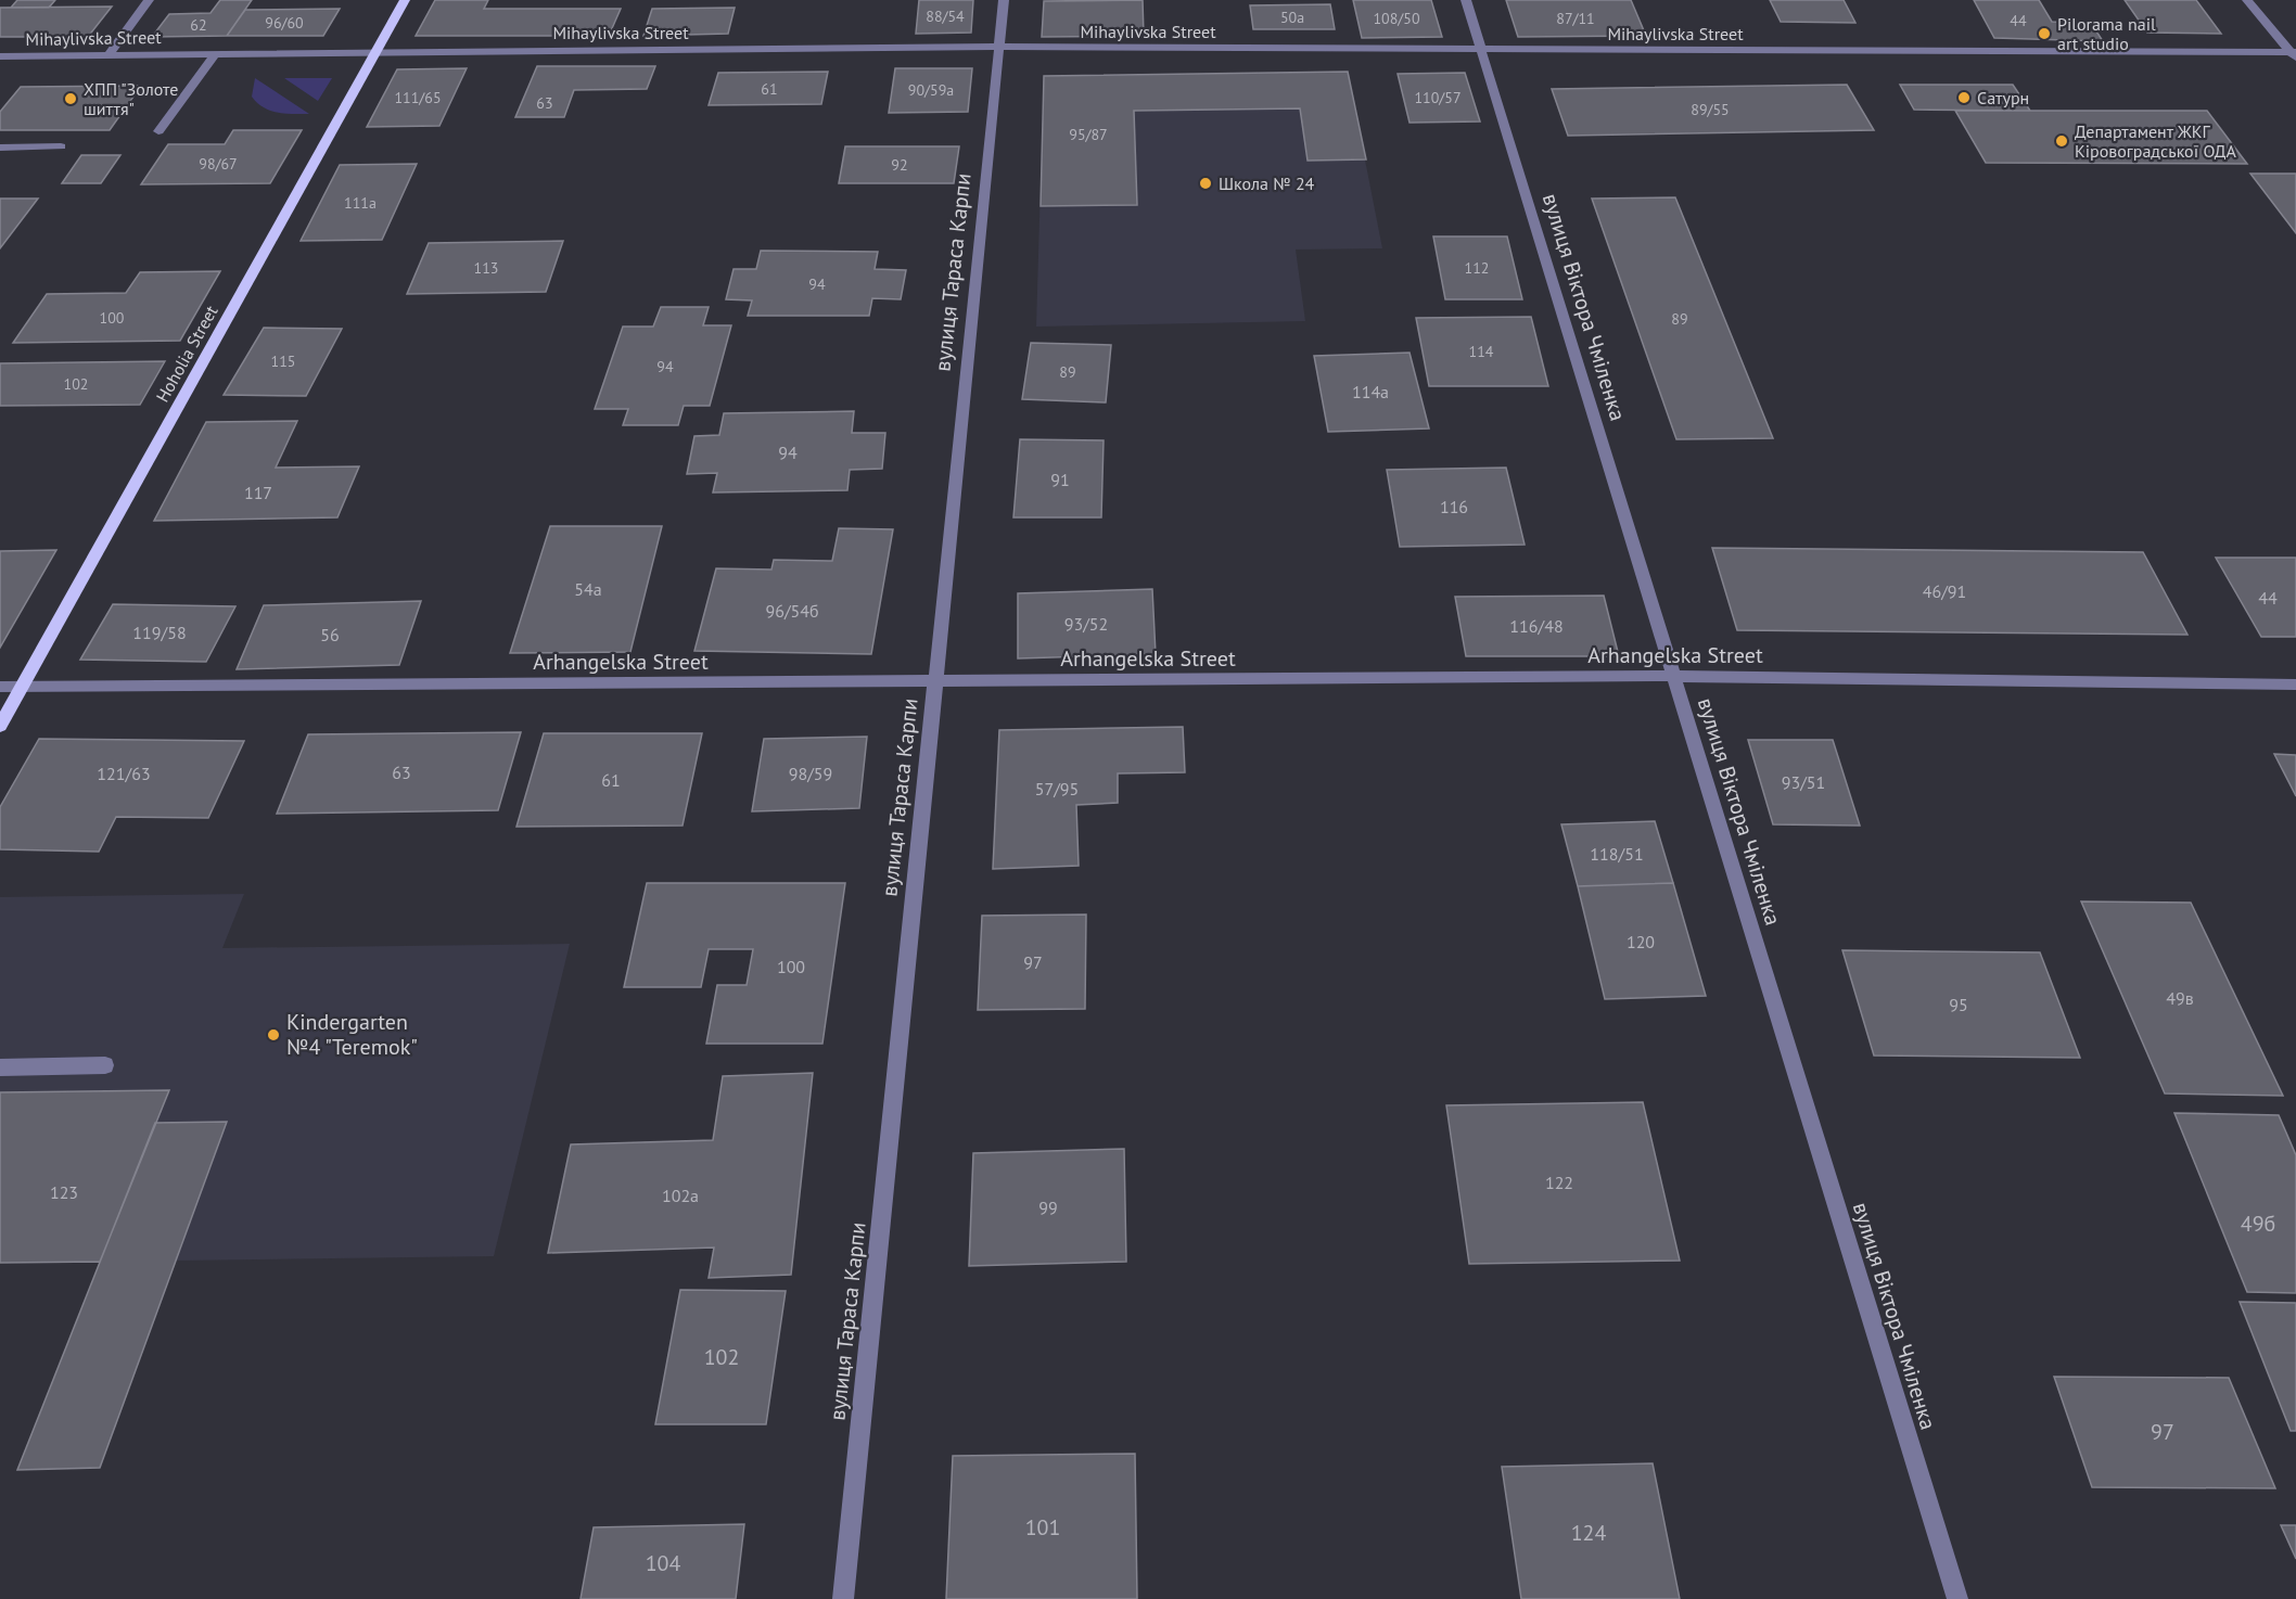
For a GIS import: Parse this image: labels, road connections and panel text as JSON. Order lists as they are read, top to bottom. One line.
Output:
{"streets":{"main road":["Hoholia Street"],"street":["Mihaylivska Street","вулиця Тараса Карпи","вулиця Віктора Чміленка","Arhangelska Street"]},"crossings":[["Mihaylivska Street","вулиця Тараса Карпи"],["Mihaylivska Street","вулиця Віктора Чміленка"],["Mihaylivska Street","Hoholia Street"],["вулиця Тараса Карпи","Arhangelska Street"],["вулиця Віктора Чміленка","Arhangelska Street"],["Hoholia Street","Arhangelska Street"]],"places":["Pilorama nail art studio","Сатурн","ХПП \"Золоте шиття\"","Департамент ЖКГ Кіровоградської ОДА","Школа № 24","Kindergarten №4 \"Teremok\""],"house_numbers":["88/54","50а","108/50","87/11","44","96/60","62","61","90/59а","111/65","110/57","63","89/55","95/87","98/67","92","111а","113","112","94","100","89","114","115","94","89","102","114а","94","91","117","116","54а","46/91","44","96/54б","93/52","116/48","119/58","56","63","121/63","98/59","61","93/51","57/95","118/51","120","97","100","49в","95","122","123","102а","99","49б","102","97","101","124","104"]}
